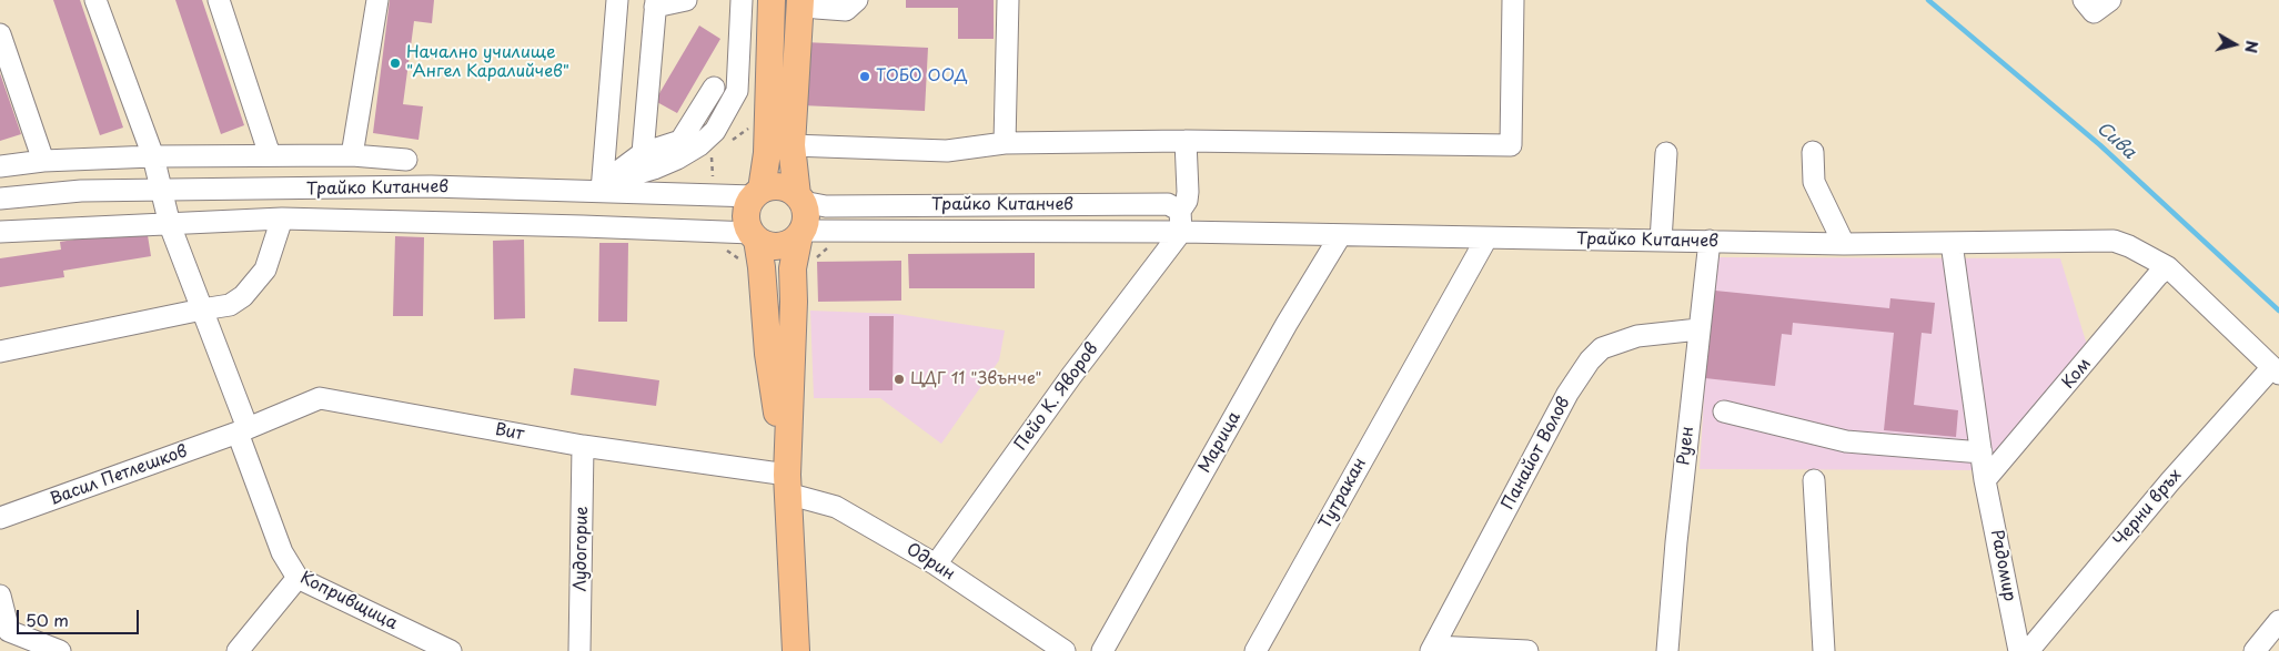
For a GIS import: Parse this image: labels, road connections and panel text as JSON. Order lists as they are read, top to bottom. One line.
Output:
{"streets":{"street":["Трайко Китанчев","Ком","Пейо К. Яворов","Вит","Марица","Руен","Панайот Волов","Васил Петлешков","Тутракан","Черни връх","Лудогорие","Одрин","Радомир","Копривщица"]},"crossings":[["Трайко Китанчев","Ком"],["Трайко Китанчев","Пейо К. Яворов"],["Трайко Китанчев","Марица"],["Трайко Китанчев","Руен"],["Трайко Китанчев","Тутракан"],["Трайко Китанчев","Радомир"],["Трайко Китанчев","Копривщица"],["Ком","Радомир"],["Пейо К. Яворов","Одрин"],["Вит","Васил Петлешков"],["Вит","Лудогорие"],["Вит","Одрин"],["Вит","Копривщица"],["Руен","Панайот Волов"],["Васил Петлешков","Копривщица"]],"water":["Сива"],"places":["Начално училище \"Ангел Каралийчев\"","ТОБО ООД","ЦДГ 11 \"Звънче\""],"scale_bar":"50 m","north":"right"}
